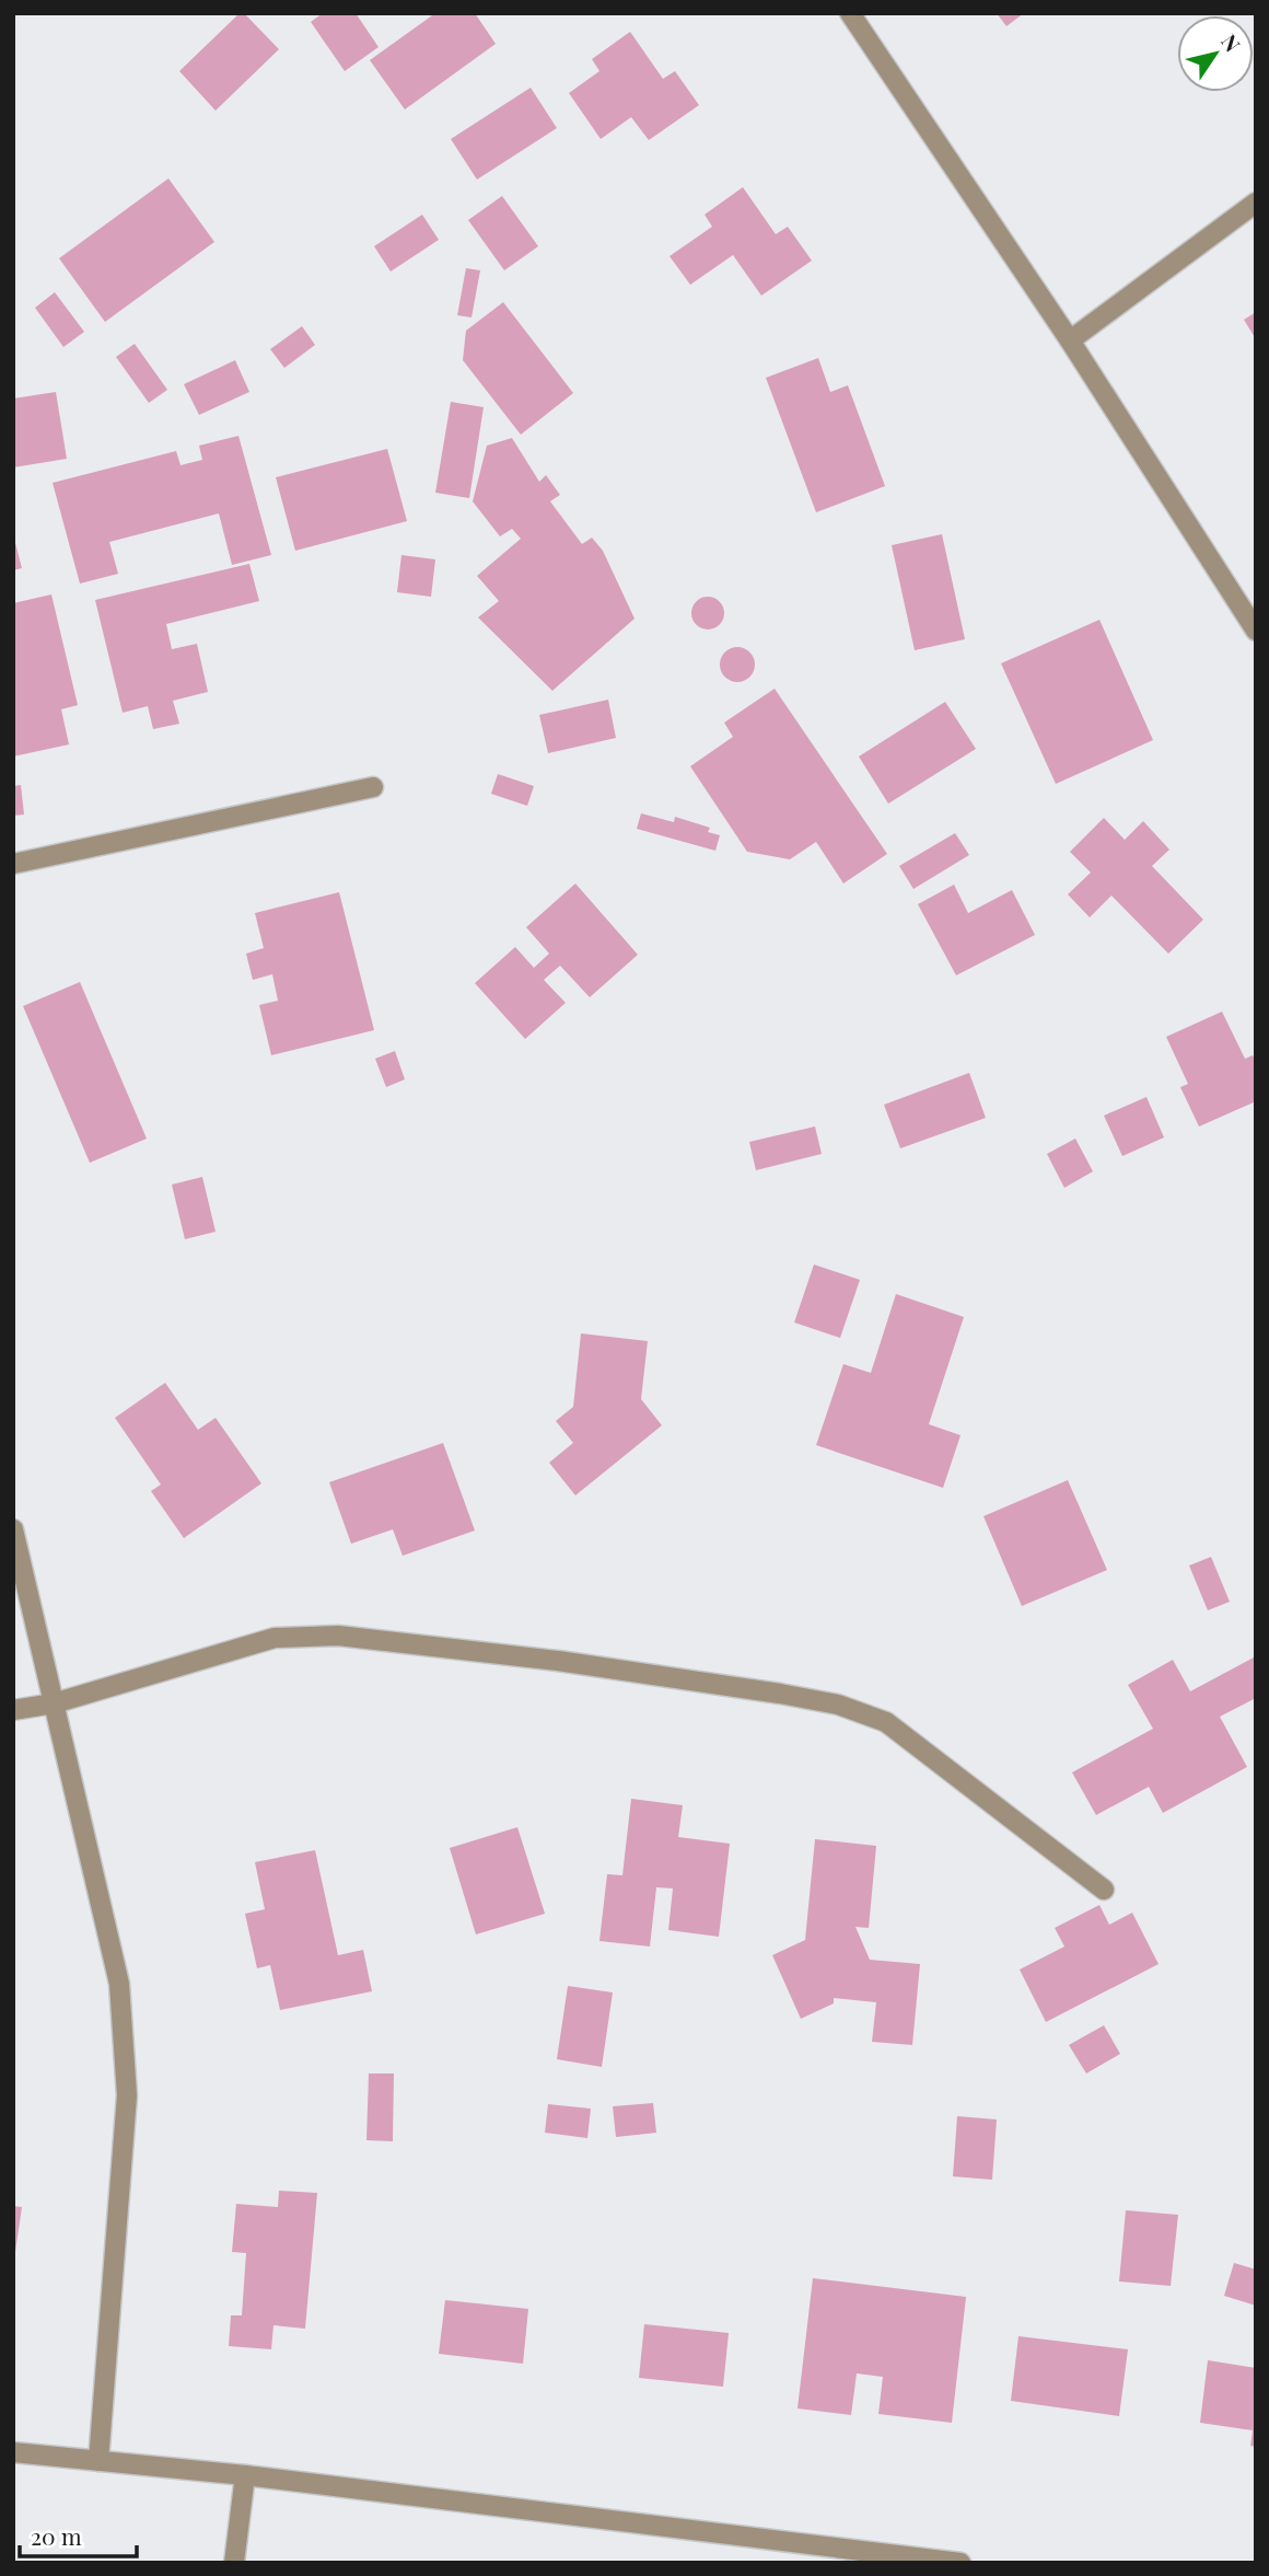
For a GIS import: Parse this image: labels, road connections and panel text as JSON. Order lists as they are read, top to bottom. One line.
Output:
{"scale_bar":"20 m","north":"top right"}
